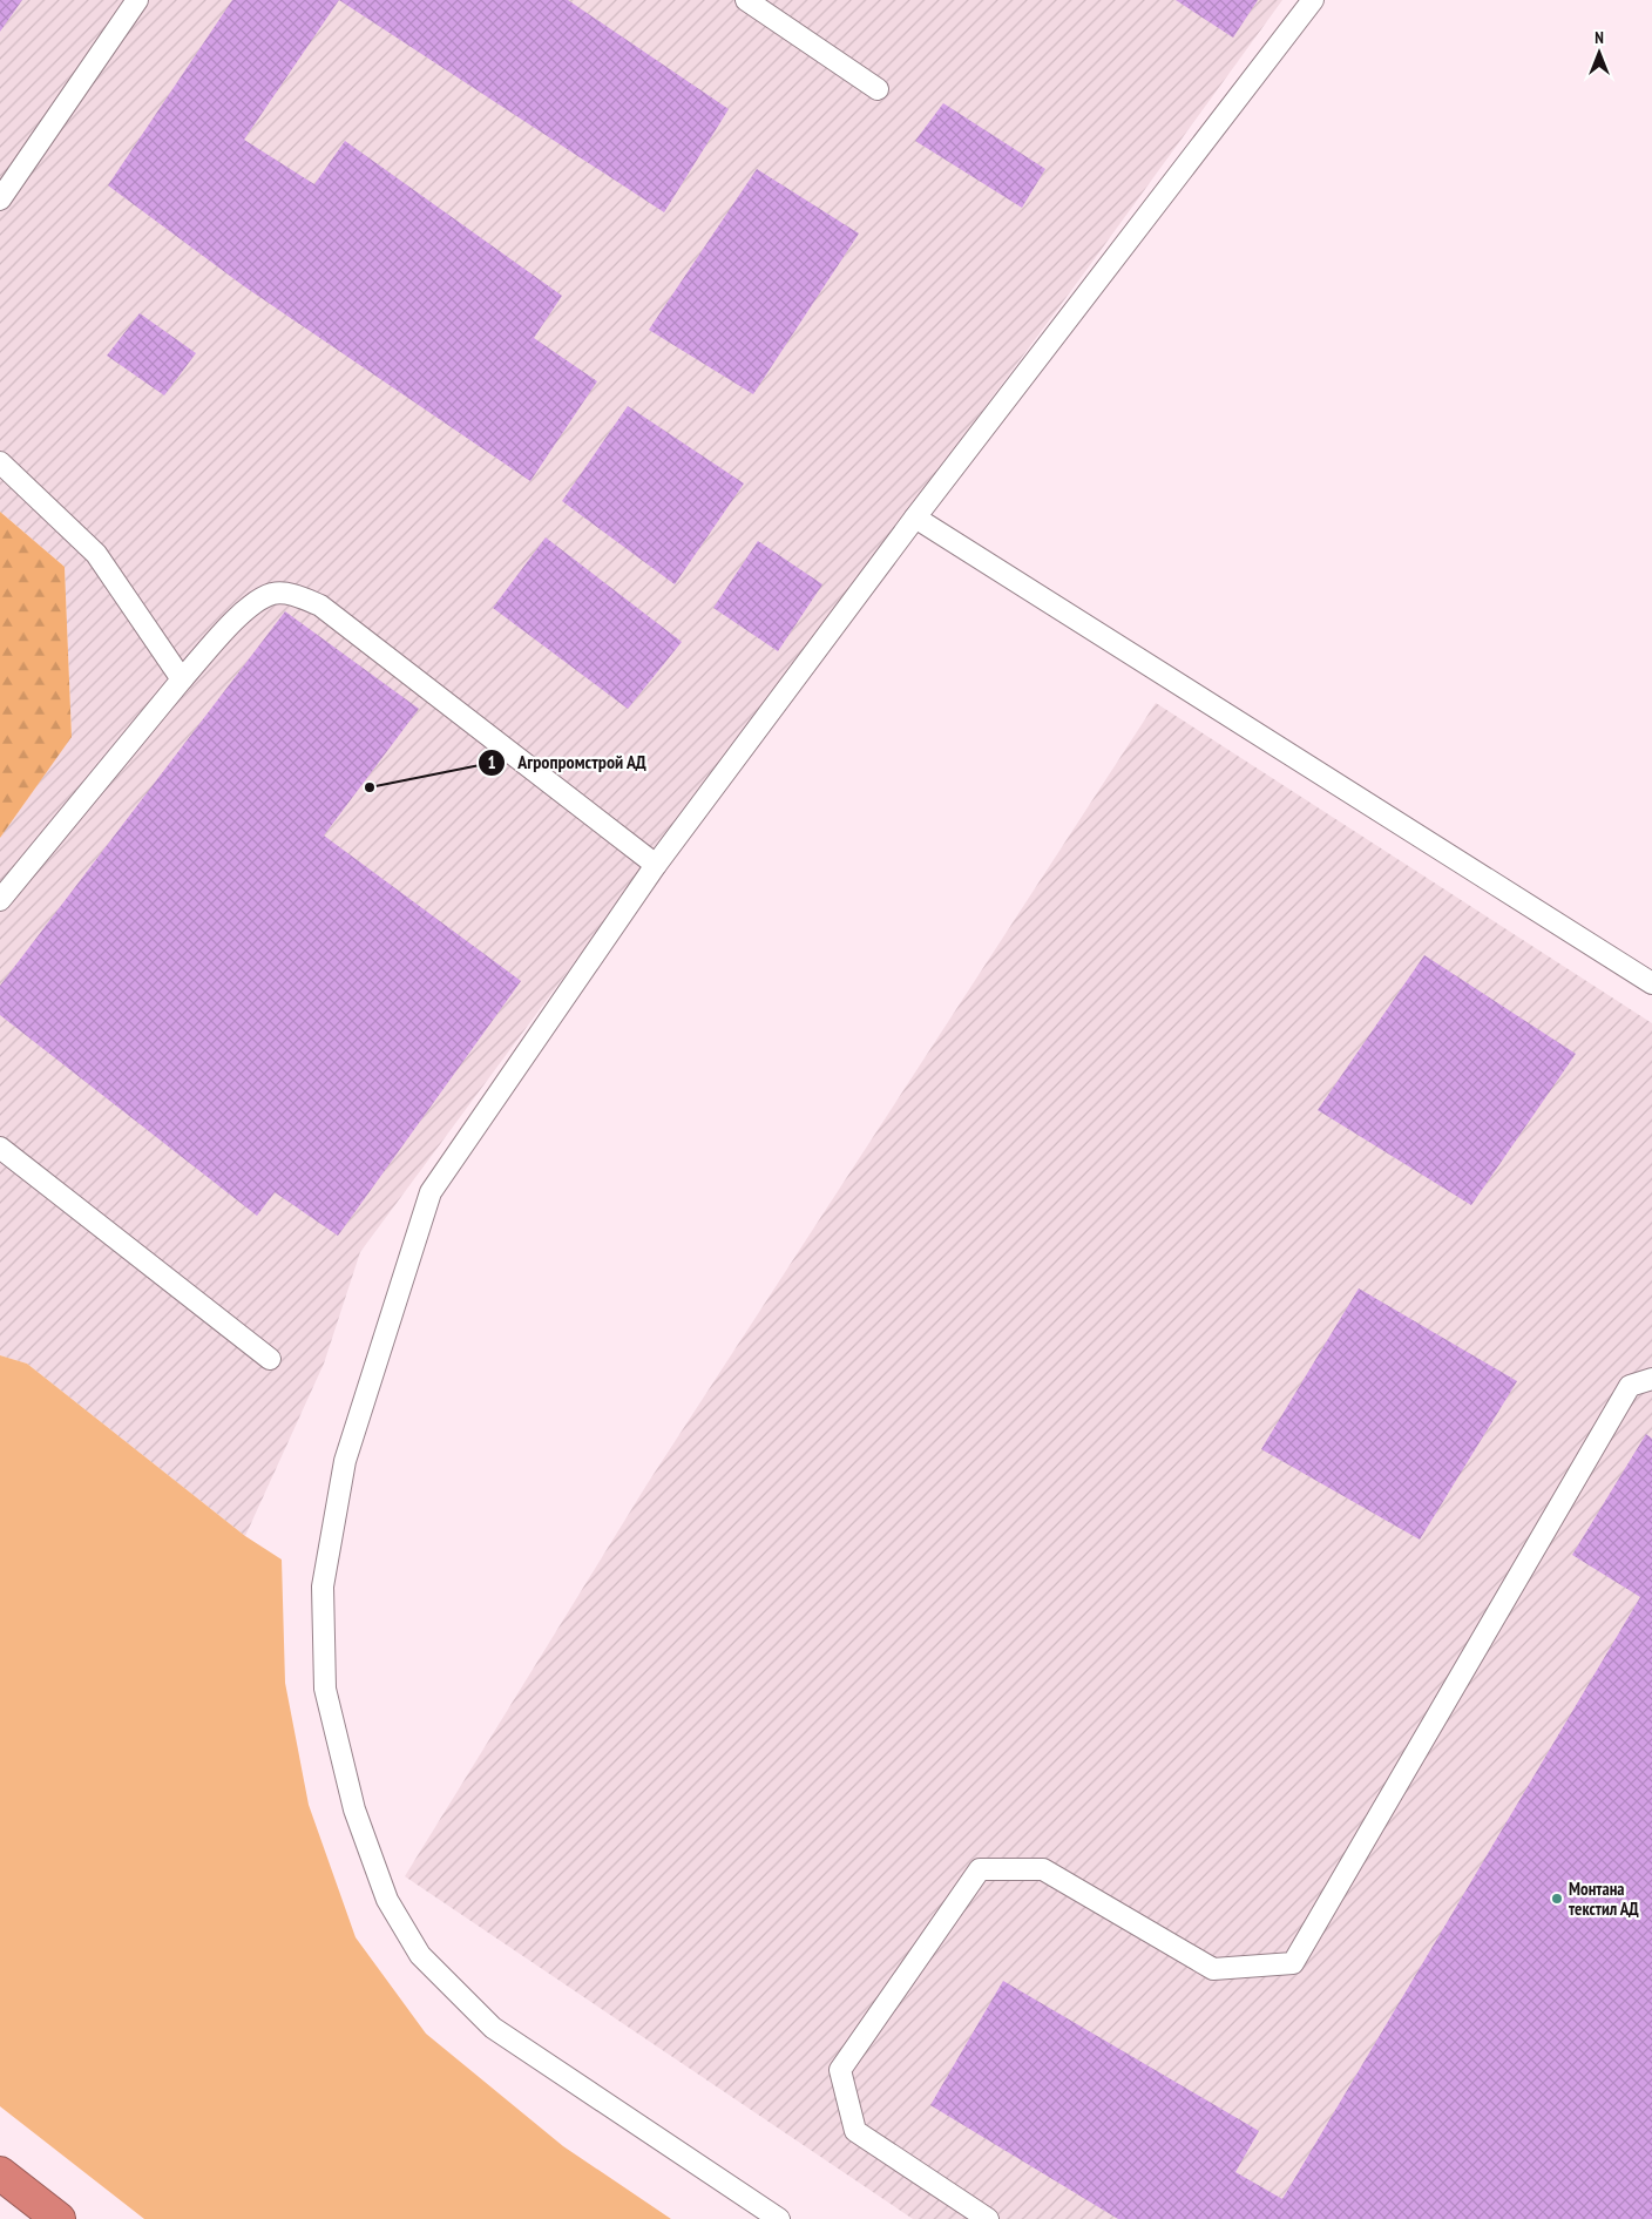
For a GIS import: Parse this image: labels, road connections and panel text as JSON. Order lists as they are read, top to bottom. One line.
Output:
{"places":["Агропромстрой АД","Монтана текстил АД"],"north":"top"}
